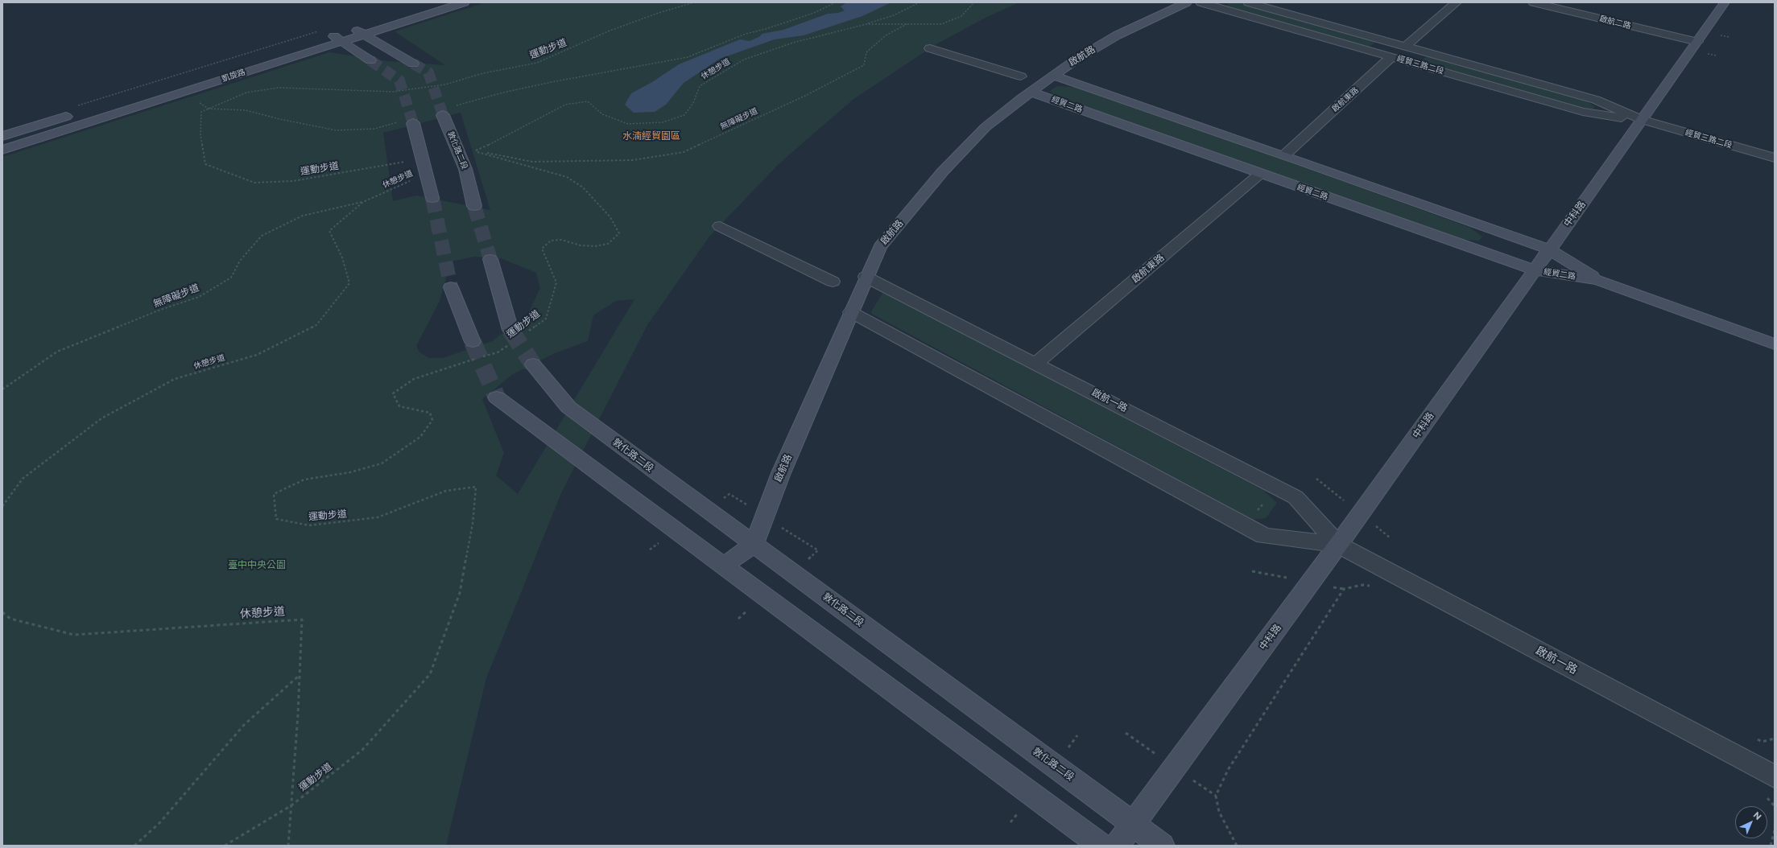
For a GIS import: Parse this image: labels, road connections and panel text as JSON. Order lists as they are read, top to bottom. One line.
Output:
{"streets":{"street":["啟航二路","啟航路","經貿三路二段","凱旋路","啟航東路","經貿二路","敦化路二段","中科路","啟航一路"],"path":["運動步道","休憩步道","無障礙步道"]},"crossings":[["啟航二路","中科路"],["運動步道","休憩步道"],["運動步道","無障礙步道"],["啟航路","經貿二路"],["啟航路","敦化路二段"],["啟航路","啟航一路"],["經貿三路二段","啟航東路"],["經貿三路二段","中科路"],["休憩步道","無障礙步道"],["啟航東路","經貿二路"],["啟航東路","啟航一路"],["經貿二路","中科路"],["敦化路二段","中科路"],["中科路","啟航一路"]],"districts":["水湳經貿園區"],"parks":["臺中中央公園"],"north":"top right"}
